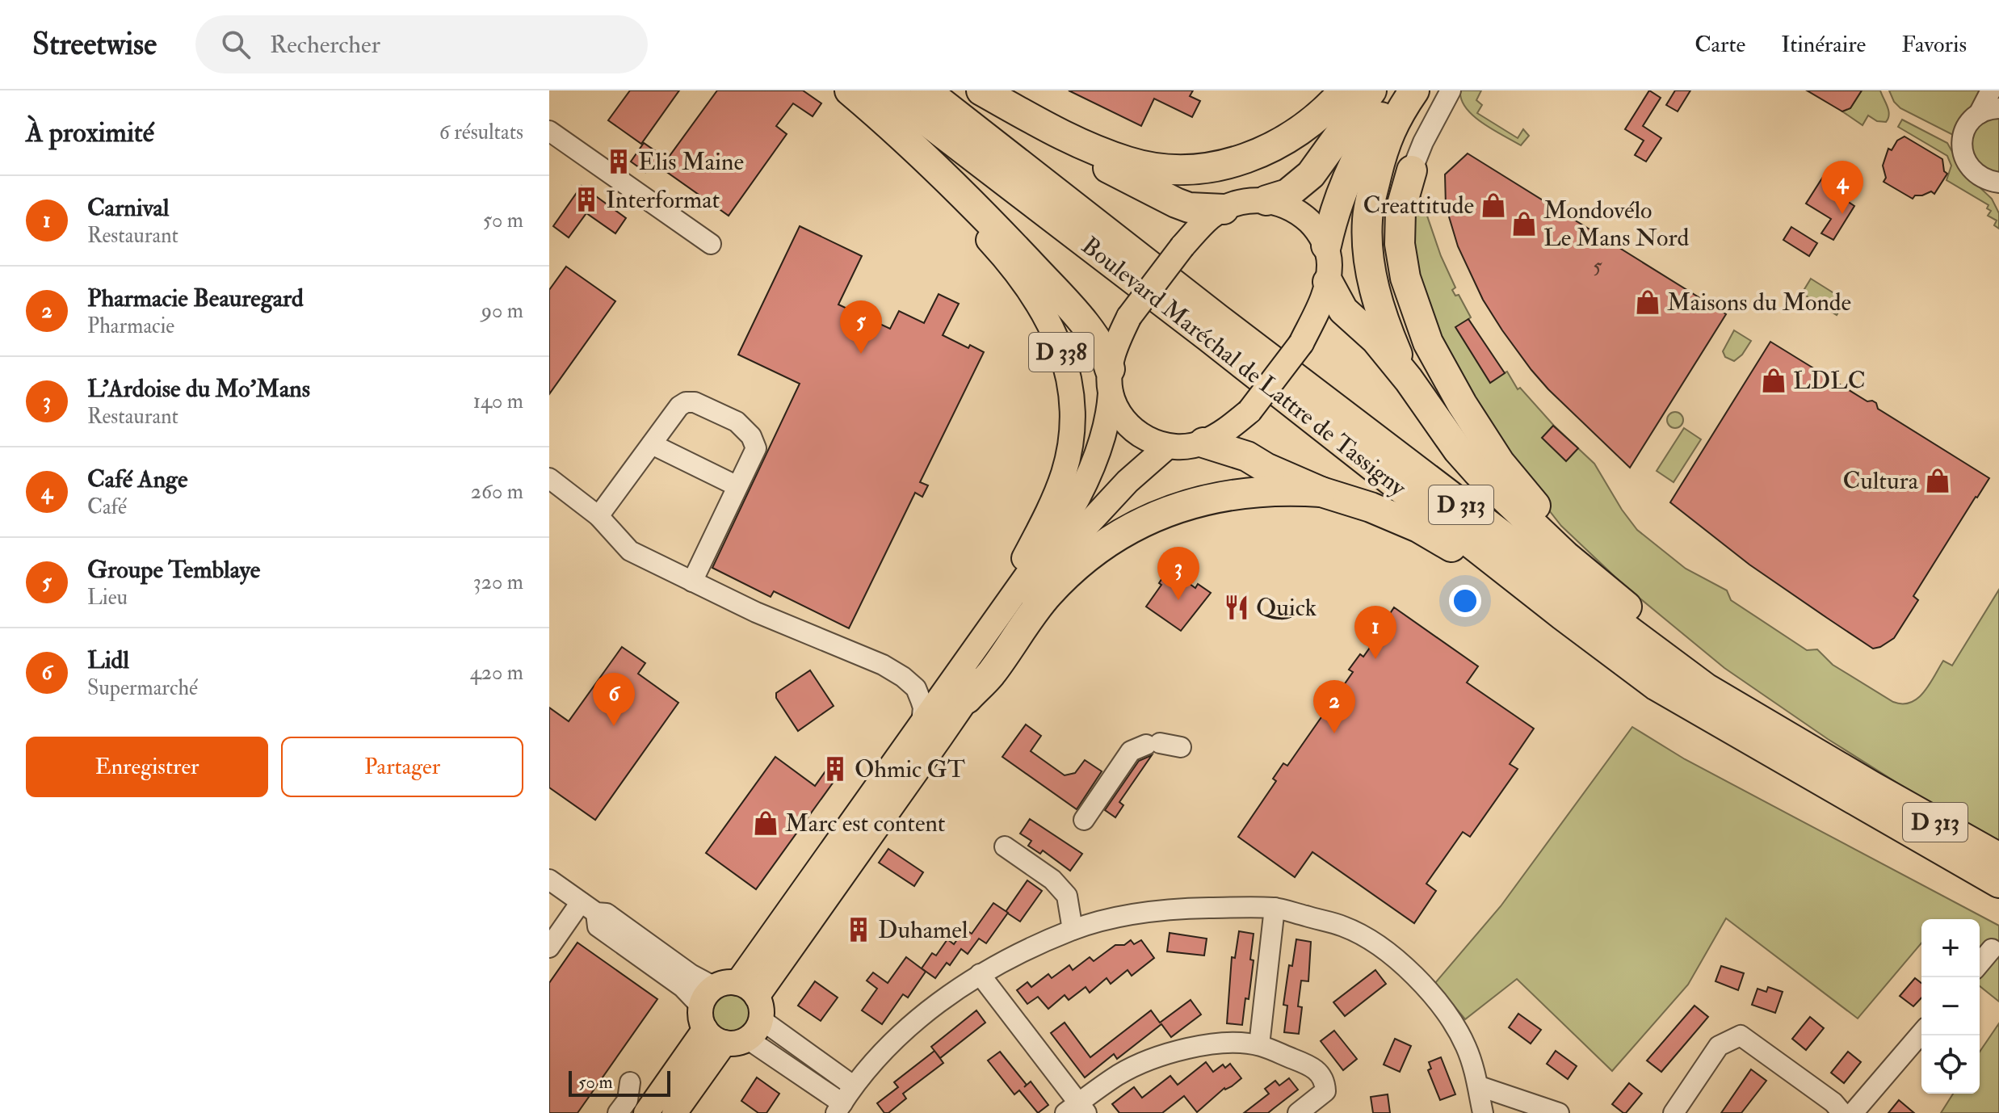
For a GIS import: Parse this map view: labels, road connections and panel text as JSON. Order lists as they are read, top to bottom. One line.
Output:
{"streets":{"highway":["D 338","Boulevard Maréchal de Lattre de Tassigny","D 313"]},"crossings":[["D 338","Boulevard Maréchal de Lattre de Tassigny"],["D 338","D 313"],["Boulevard Maréchal de Lattre de Tassigny","D 313"]],"places":{"building":["Elis Maine","Interformat","Ohmic GT","Duhamel"],"shop":["Creattitude","Mondovélo Le Mans Nord","Maisons du Monde","LDLC","Cultura","Marc est content"],"restaurant":["Quick"]},"house_numbers":["5"],"scale_bar":"50 m","page":{"header":"Streetwise","search":"Rechercher","nav":["Carte","Itinéraire","Favoris"],"heading":["À proximité","6 résultats"],"pins":["4","5","3","1","6","2"],"list":[{"mark":"1","name":"Carnival","note":"Restaurant","value":"50 m"},{"mark":"2","name":"Pharmacie Beauregard","note":"Pharmacie","value":"90 m"},{"mark":"3","name":"L'Ardoise du Mo'Mans","note":"Restaurant","value":"140 m"},{"mark":"4","name":"Café Ange","note":"Café","value":"260 m"},{"mark":"5","name":"Groupe Temblaye","note":"Lieu","value":"320 m"},{"mark":"6","name":"Lidl","note":"Supermarché","value":"420 m"}],"buttons":["Enregistrer","Partager"],"map_buttons":["+","−"],"scale":"50 m"}}
